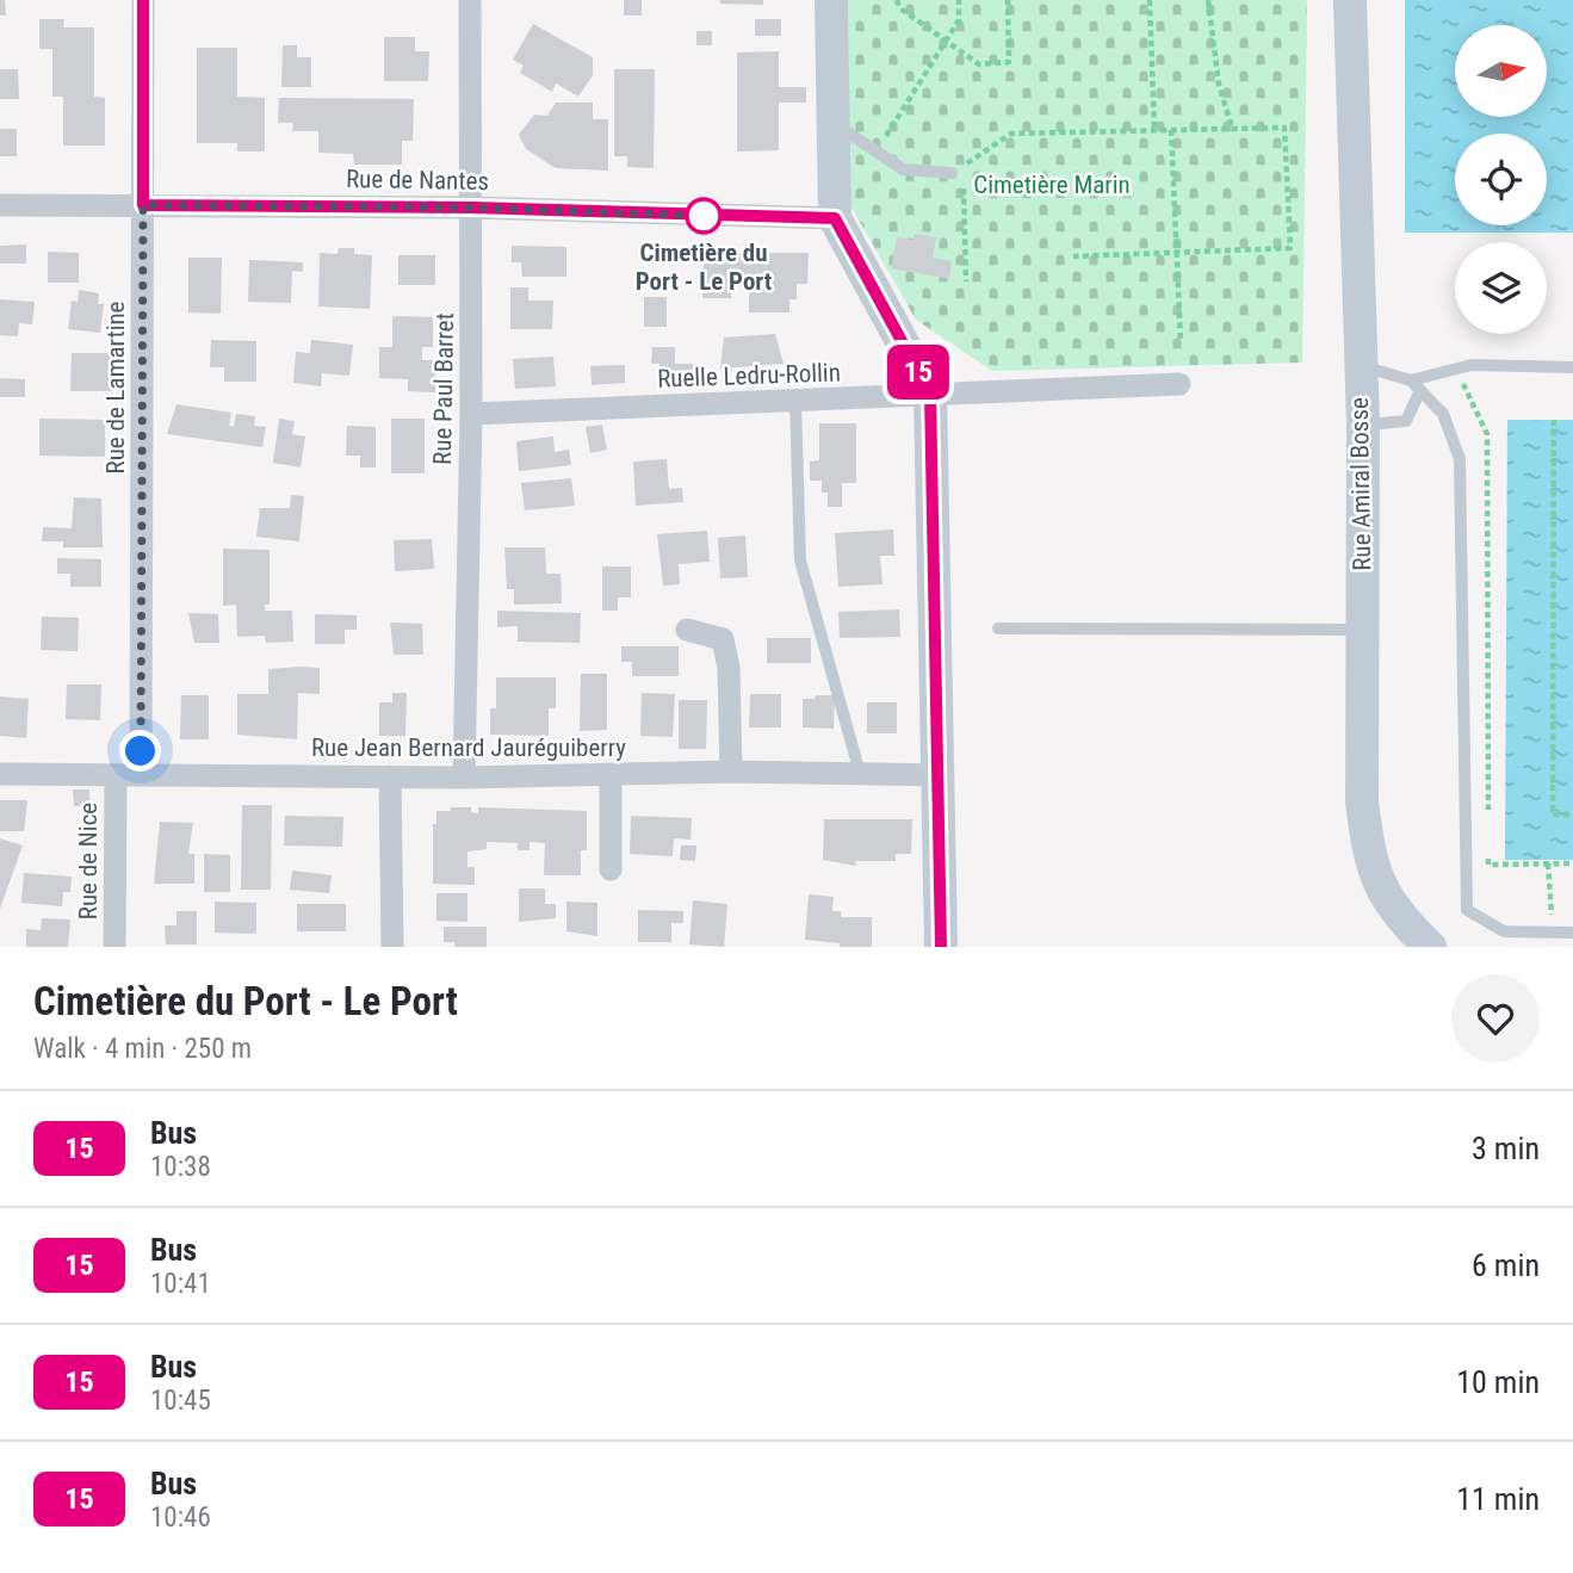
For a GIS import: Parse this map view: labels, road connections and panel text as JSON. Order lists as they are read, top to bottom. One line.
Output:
{"streets":{"street":["Rue de Nantes","Ruelle Ledru-Rollin","Rue de Lamartine","Rue Paul Barret","Rue Amiral Bosse","Rue Jean Bernard Jauréguiberry","Rue de Nice"]},"crossings":[["Rue de Nantes","Rue de Lamartine"],["Rue de Nantes","Rue Paul Barret"],["Ruelle Ledru-Rollin","Rue Paul Barret"],["Rue de Lamartine","Rue Jean Bernard Jauréguiberry"],["Rue Paul Barret","Rue Jean Bernard Jauréguiberry"],["Rue Jean Bernard Jauréguiberry","Rue de Nice"]],"parks":["Cimetière Marin"],"places":["Cimetière du Port - Le Port"],"lines":["bus line 15"],"north":"right","page":{"on_map":"15","heading":["Cimetière du Port - Le Port","Walk · 4 min · 250 m"],"list":[{"mark":"15","name":"Bus","note":"10:38","value":"3 min"},{"mark":"15","name":"Bus","note":"10:41","value":"6 min"},{"mark":"15","name":"Bus","note":"10:45","value":"10 min"},{"mark":"15","name":"Bus","note":"10:46","value":"11 min"}]}}
